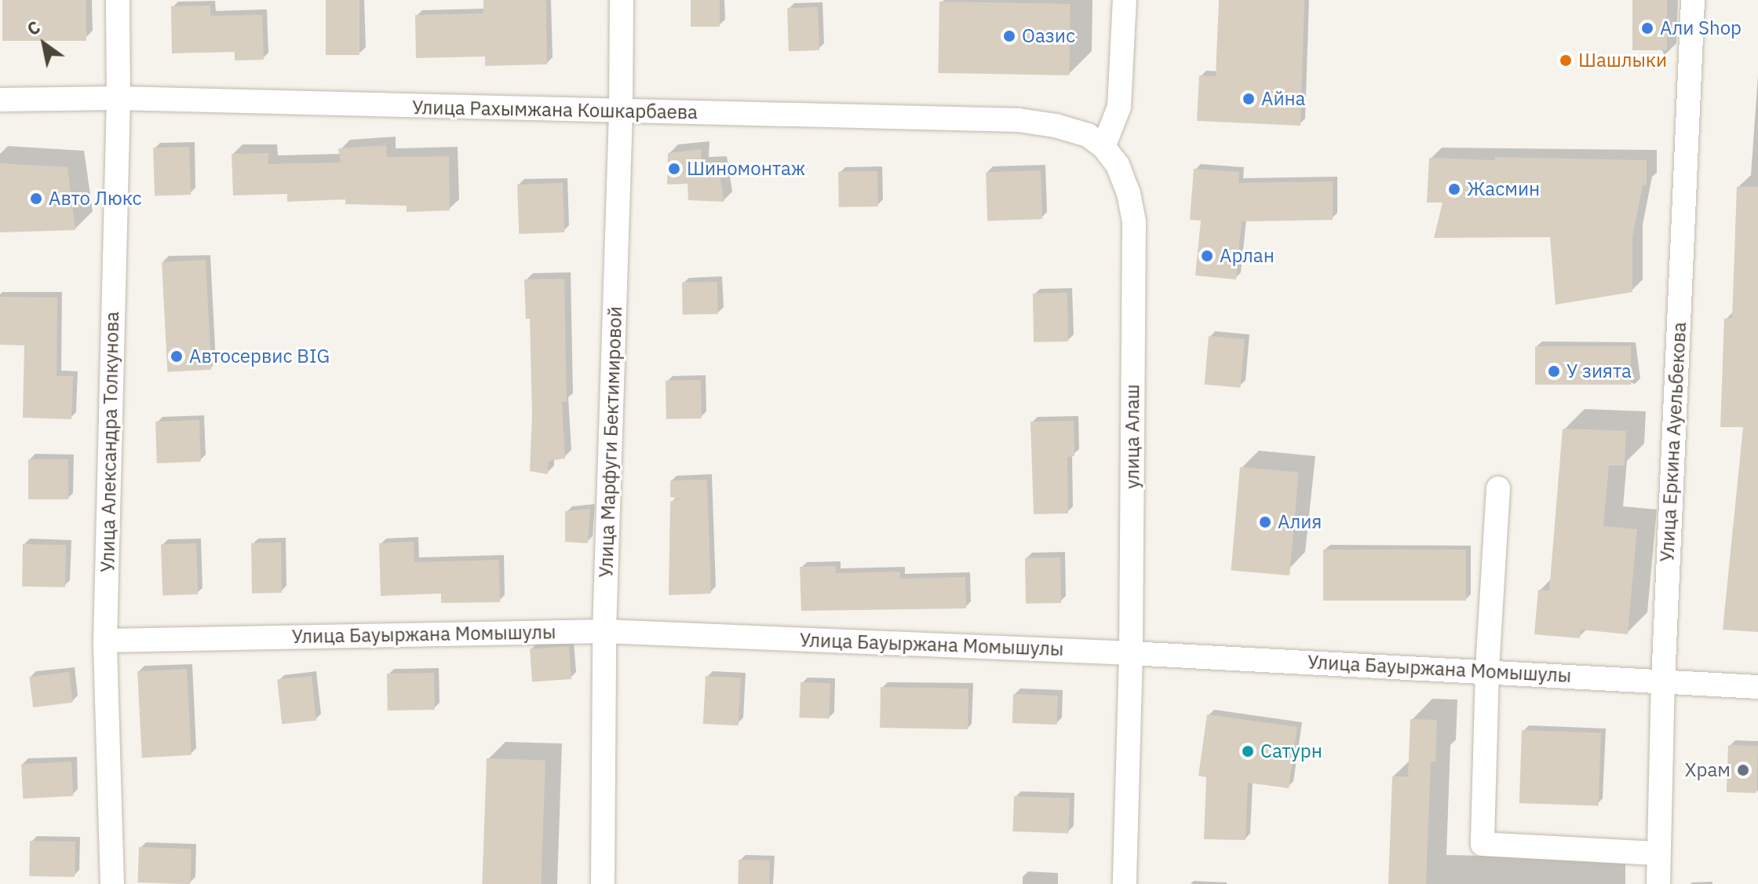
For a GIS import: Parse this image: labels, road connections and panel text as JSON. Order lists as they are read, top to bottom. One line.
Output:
{"streets":{"street":["Улица Рахымжана Кошкарбаева","улица Алаш","Улица Александра Толкунова","Улица Марфуги Бектимировой","Улица Еркина Ауельбекова","Улица Бауыржана Момышулы"]},"crossings":[["Улица Рахымжана Кошкарбаева","улица Алаш"],["Улица Рахымжана Кошкарбаева","Улица Александра Толкунова"],["Улица Рахымжана Кошкарбаева","Улица Марфуги Бектимировой"],["улица Алаш","Улица Бауыржана Момышулы"],["Улица Александра Толкунова","Улица Бауыржана Момышулы"],["Улица Марфуги Бектимировой","Улица Бауыржана Момышулы"],["Улица Еркина Ауельбекова","Улица Бауыржана Момышулы"]],"places":["Али Shop","Оазис","Шашлыки","Айна","Шиномонтаж","Жасмин","Авто Люкс","Арлан","Автосервис BIG","У зията","Алия","Сатурн","Храм"],"north":"top left"}
